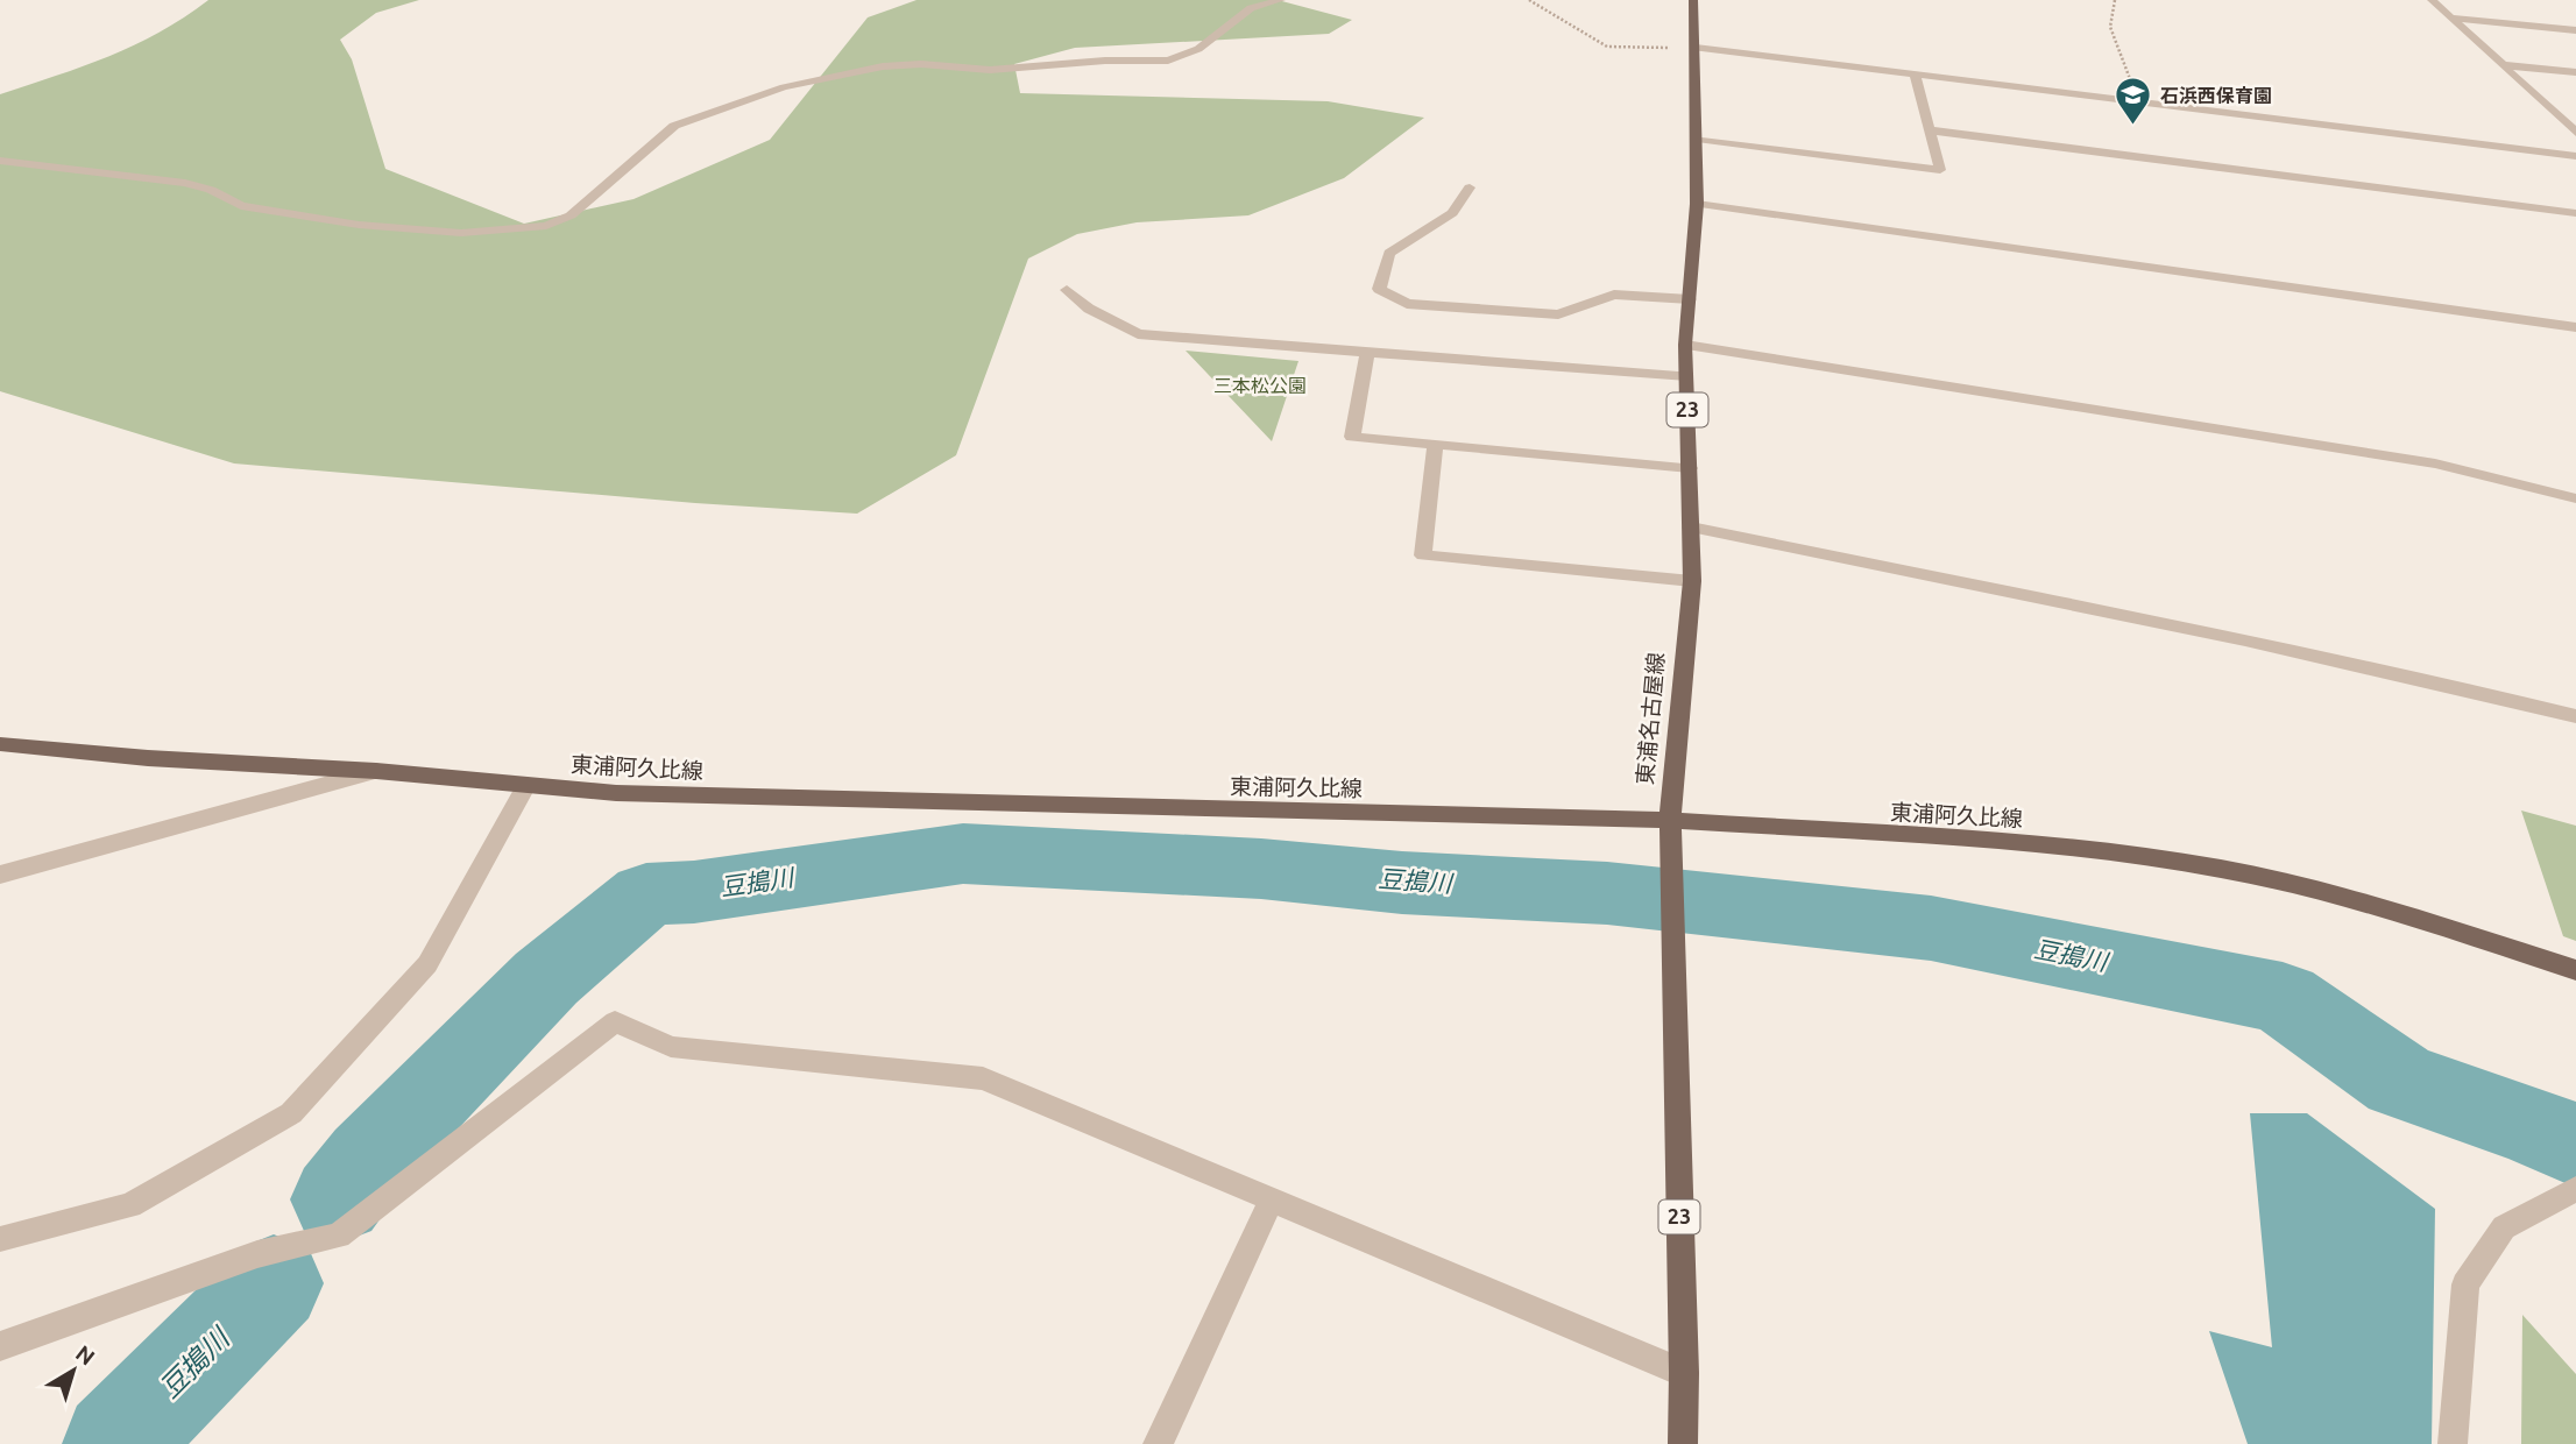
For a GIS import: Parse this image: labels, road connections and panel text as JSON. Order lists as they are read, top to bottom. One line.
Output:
{"streets":{"main road":["23","東浦名古屋線","東浦阿久比線"]},"crossings":[["東浦名古屋線","東浦阿久比線"]],"water":["豆搗川"],"parks":["三本松公園"],"places":{"school or university":["石浜西保育園"]},"north":"top right"}
